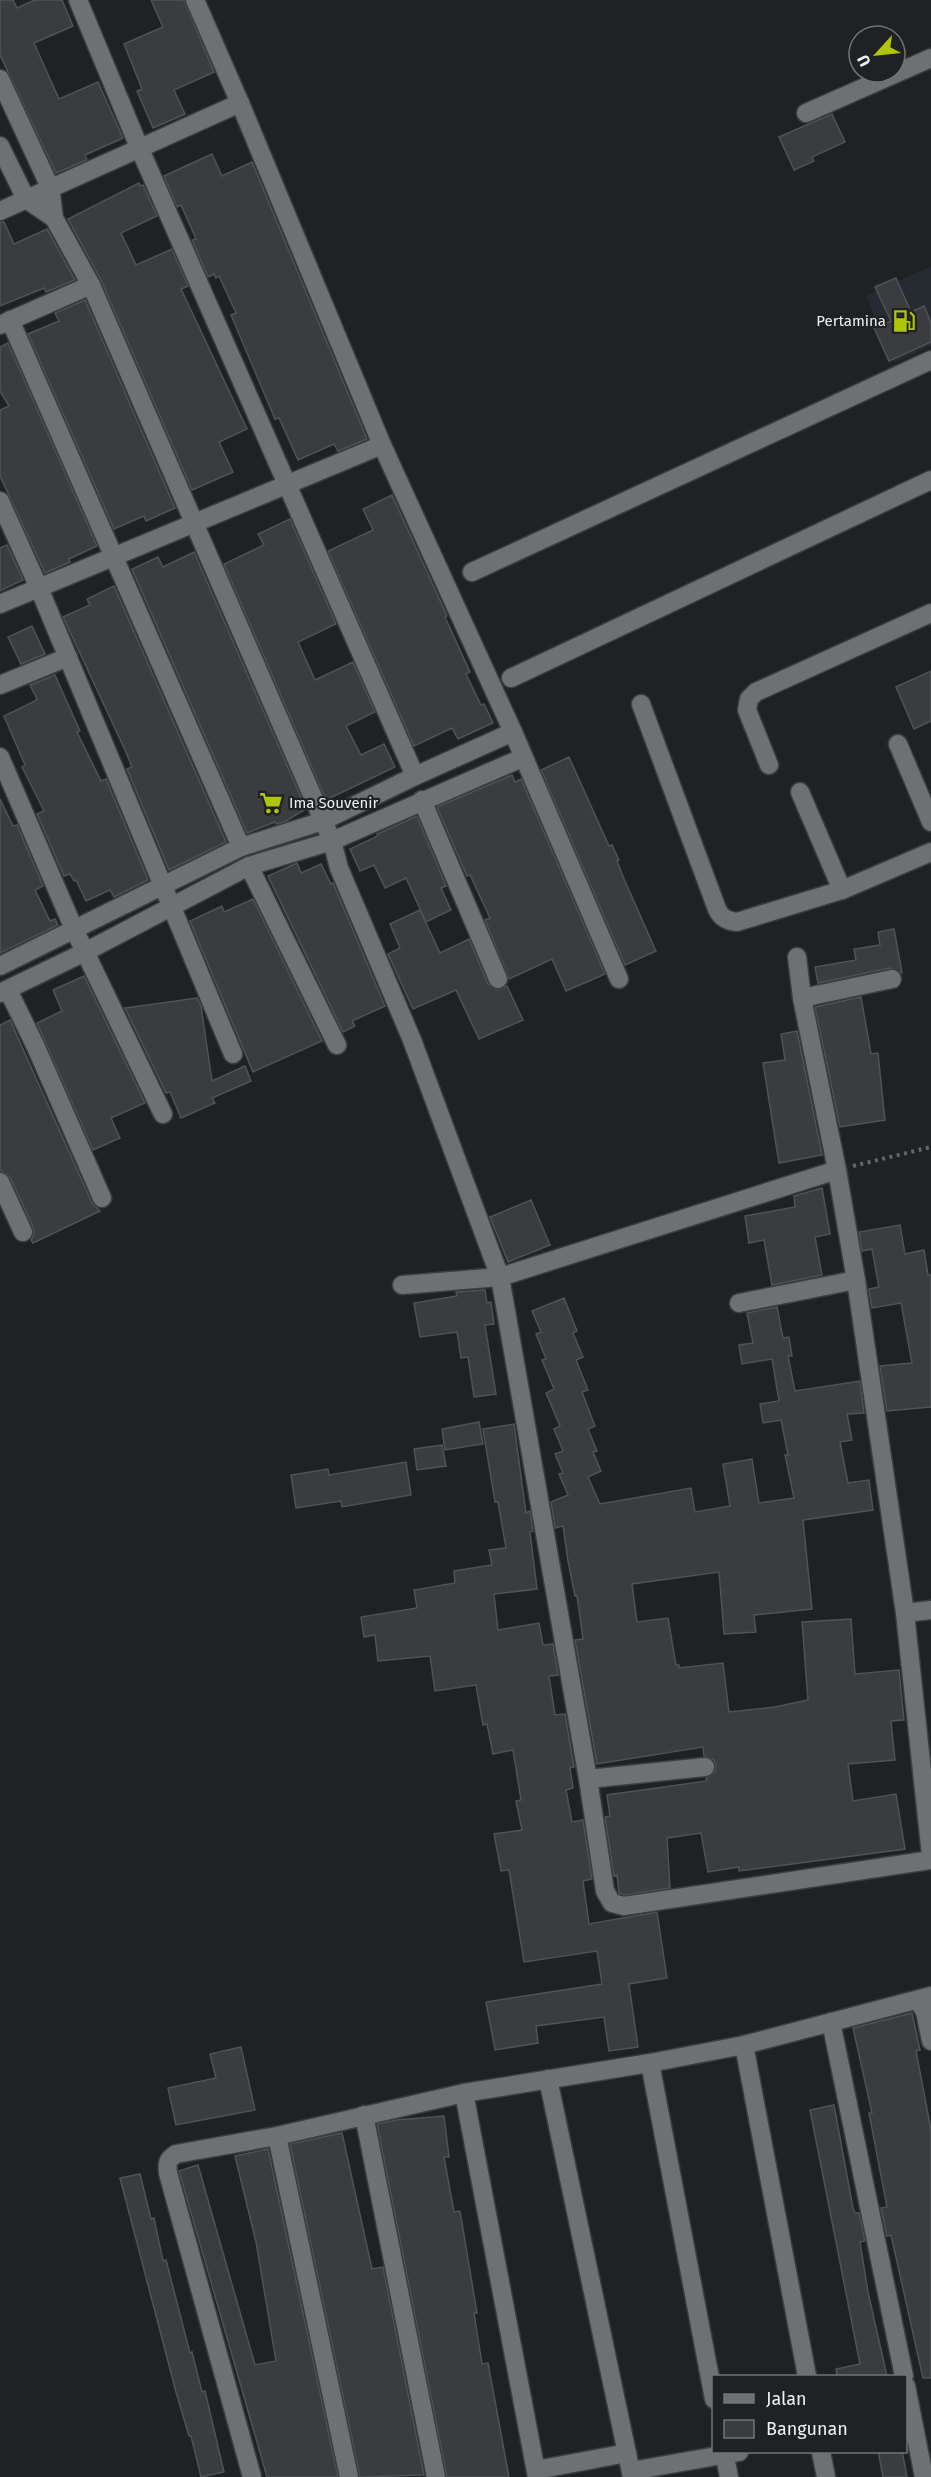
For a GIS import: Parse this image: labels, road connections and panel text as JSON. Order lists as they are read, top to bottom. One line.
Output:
{"places":{"fuel station":["Pertamina"],"supermarket":["Ima Souvenir"]},"legend":["Jalan","Bangunan"],"north":"bottom left"}
